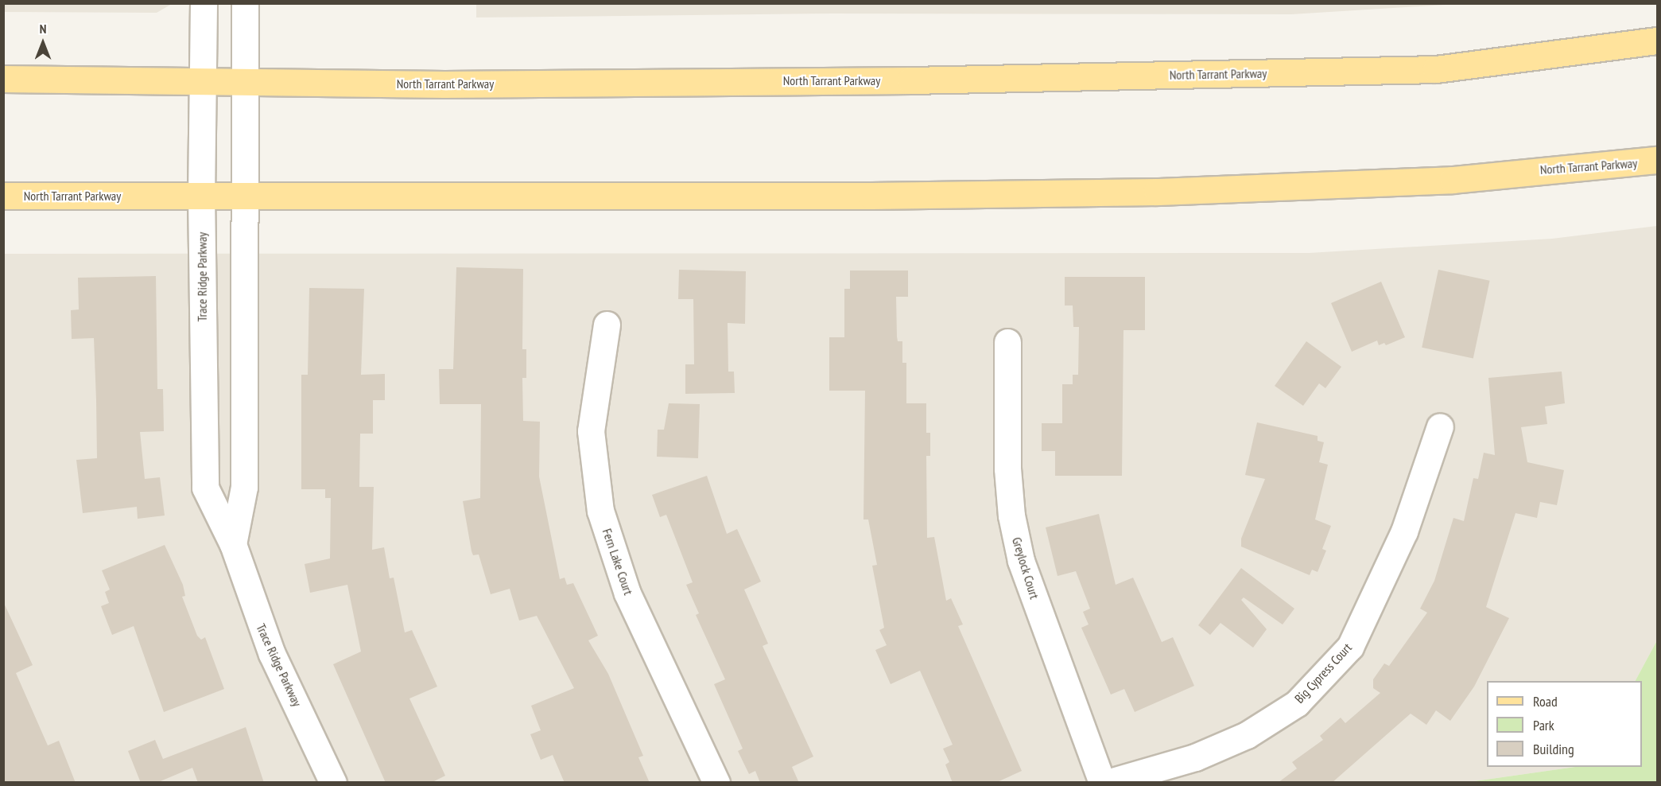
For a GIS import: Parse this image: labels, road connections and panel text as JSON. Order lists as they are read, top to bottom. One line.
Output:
{"streets":{"main road":["North Tarrant Parkway"],"street":["Trace Ridge Parkway","Fern Lake Court","Greylock Court","Big Cypress Court"]},"crossings":[["North Tarrant Parkway","Trace Ridge Parkway"]],"legend":["Road","Park","Building"],"north":"top"}
